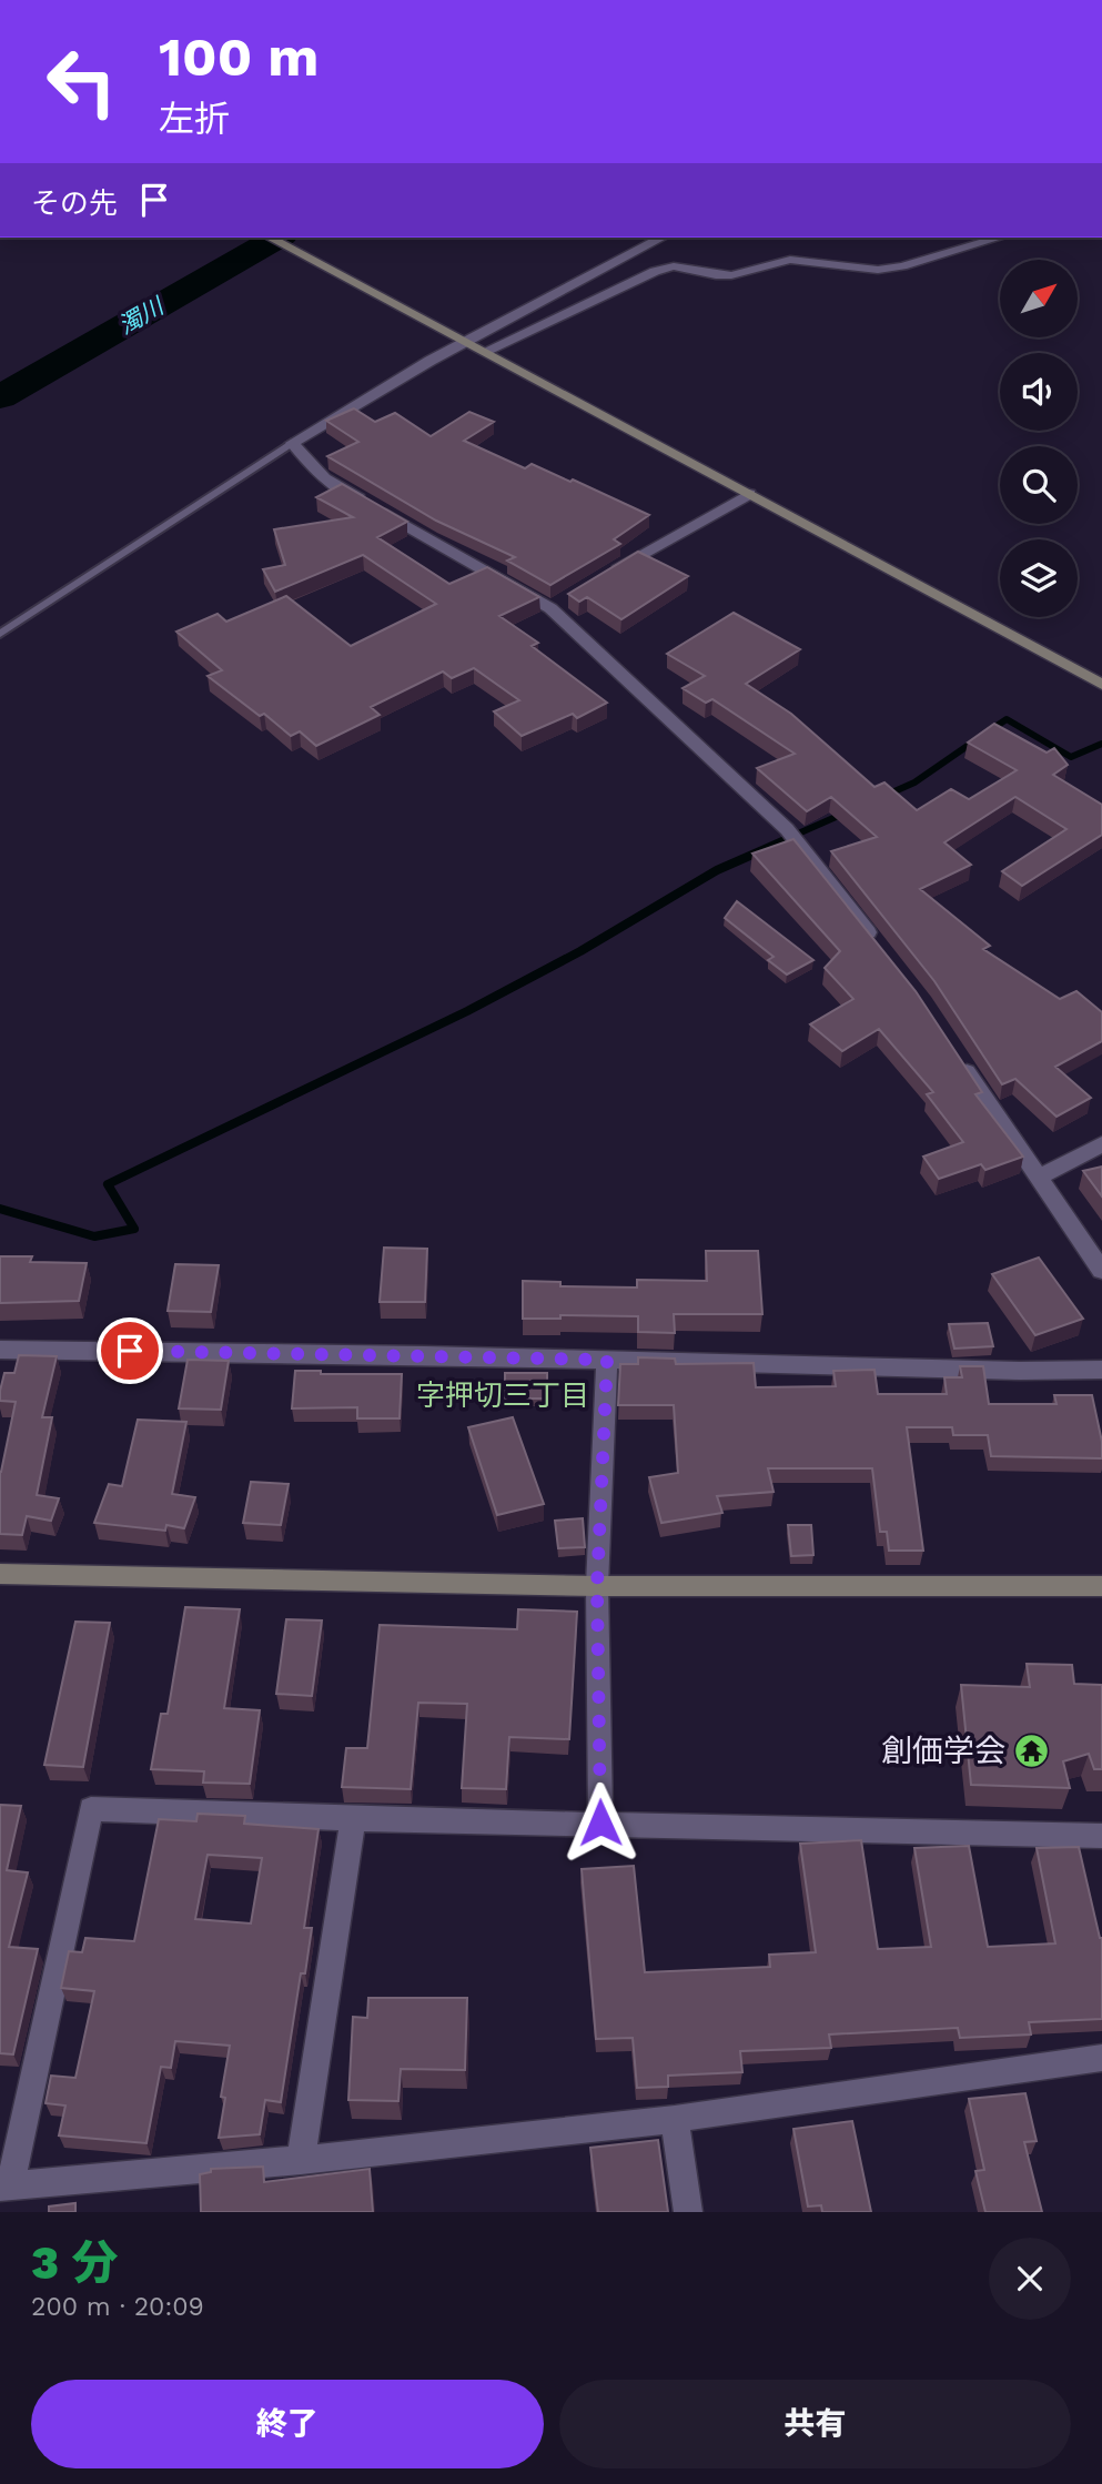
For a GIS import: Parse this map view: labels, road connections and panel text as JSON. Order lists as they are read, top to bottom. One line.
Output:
{"districts":["字押切三丁目"],"water":["濁川"],"places":{"temple":["創価学会"]},"north":"top right","page":{"turn":["100 m","左折"],"then":"その先","heading":["3 分","200 m · 20:09"],"buttons":["終了","共有"]}}
